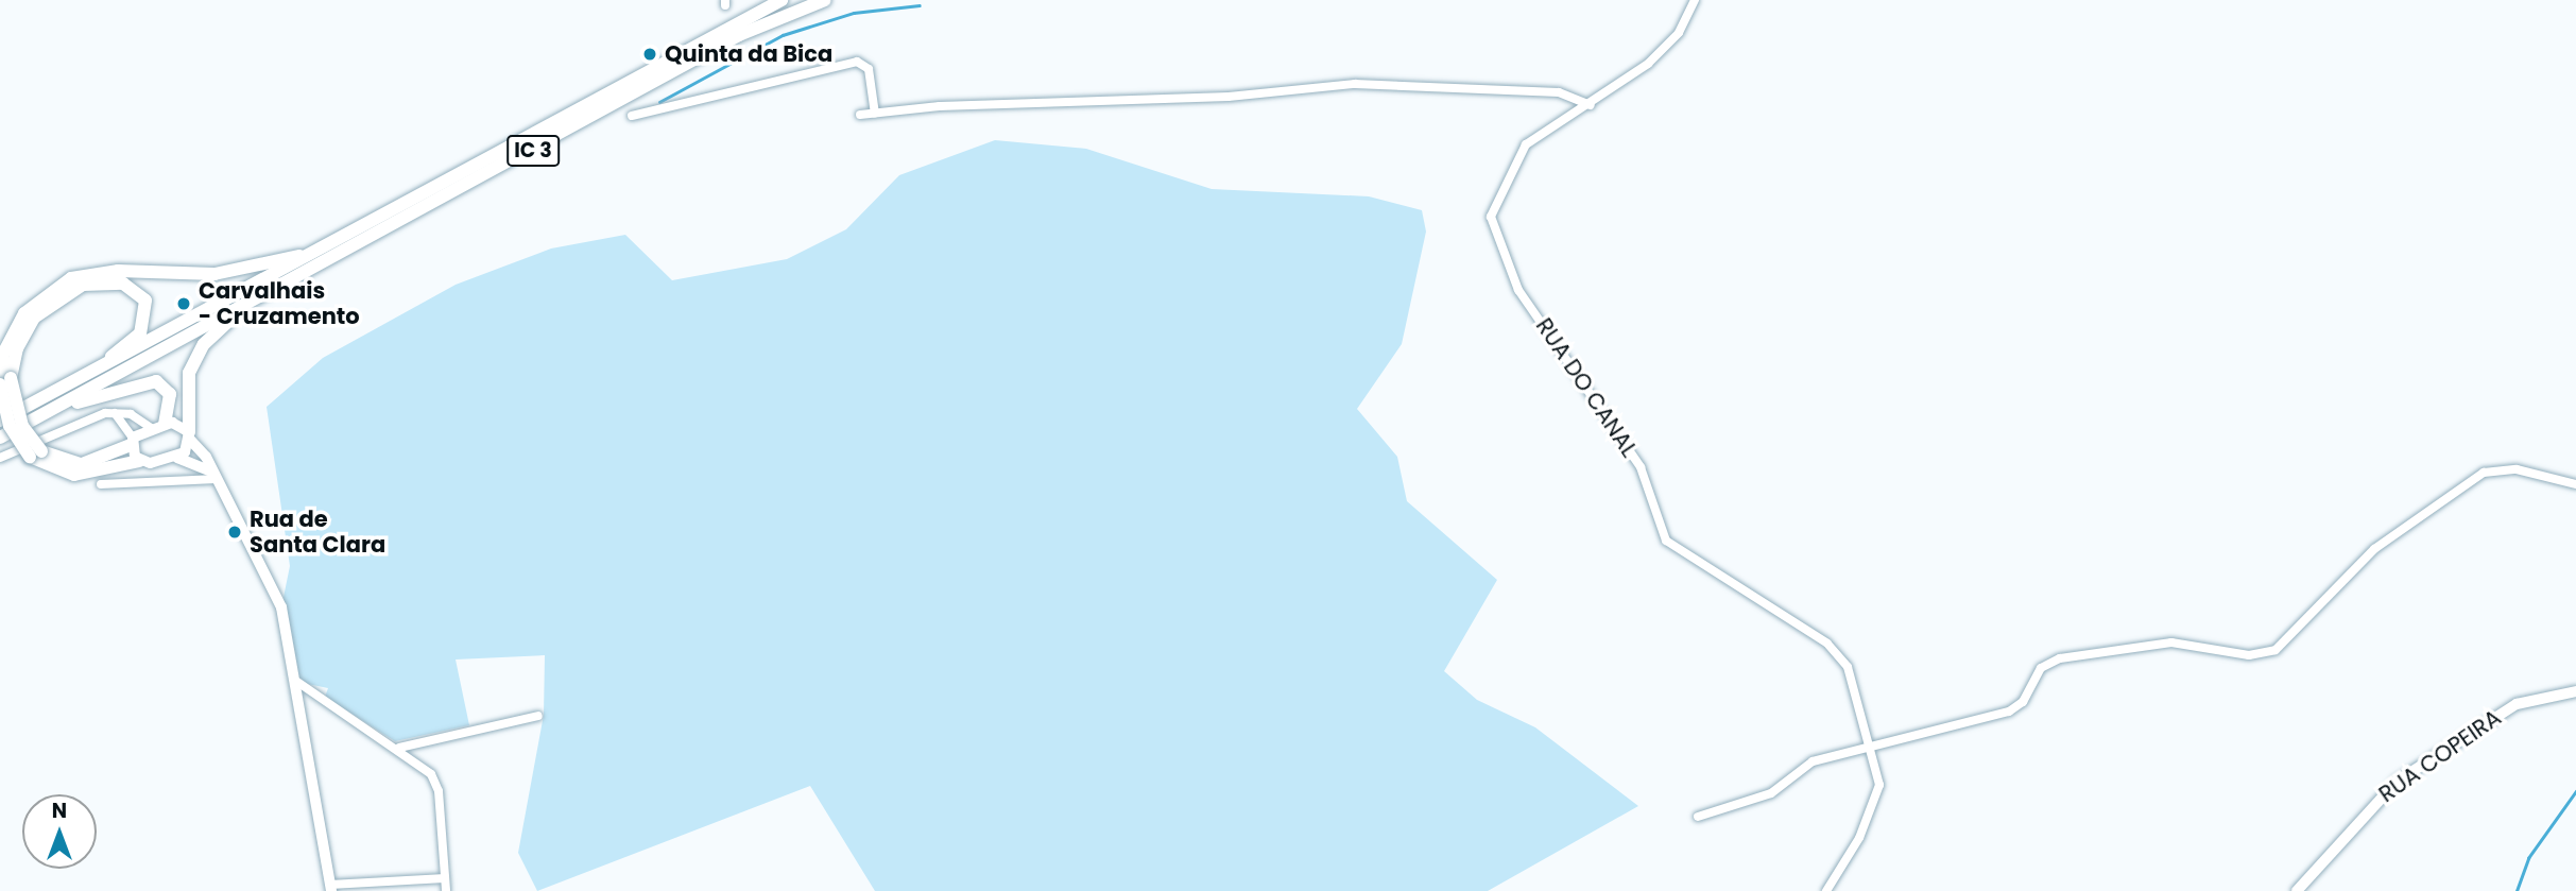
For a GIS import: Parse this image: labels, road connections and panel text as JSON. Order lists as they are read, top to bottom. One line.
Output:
{"streets":{"highway":["IC 3"],"main road":["RUA COPEIRA"],"street":["RUA DO CANAL"]},"places":["Quinta da Bica","Carvalhais - Cruzamento","Rua de Santa Clara"],"north":"top"}
